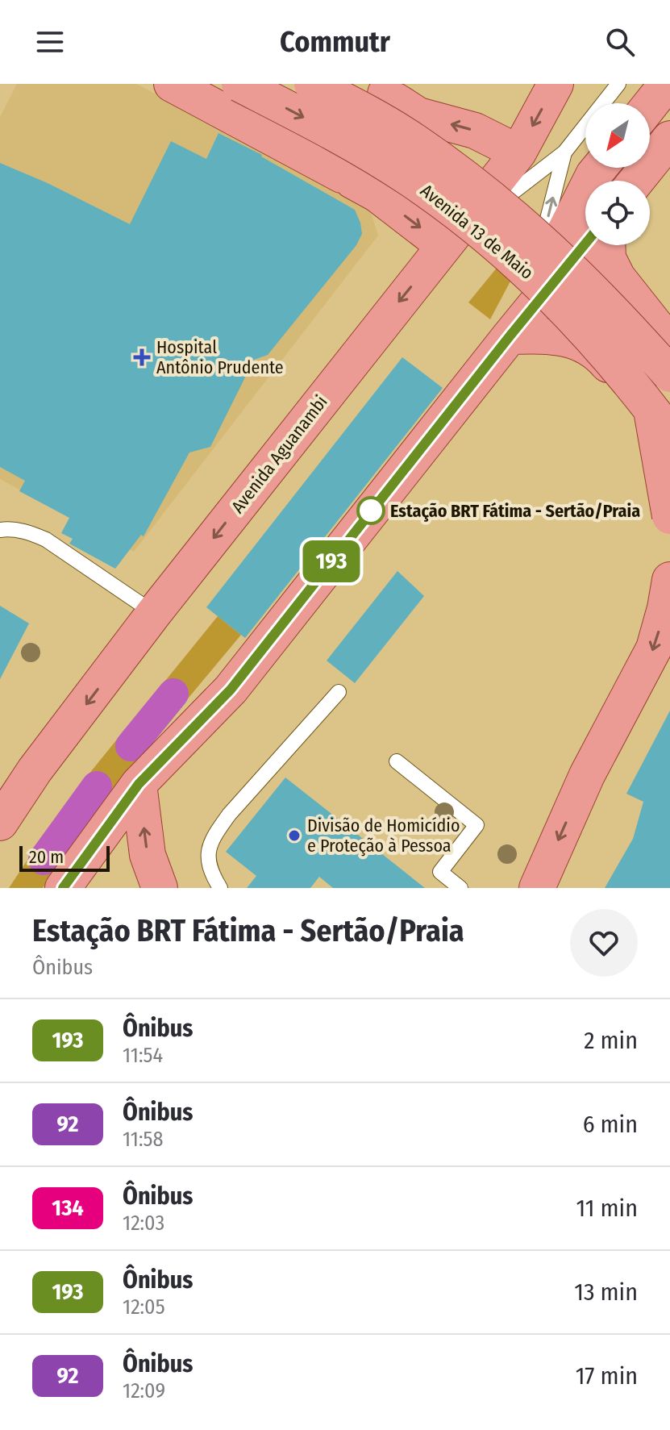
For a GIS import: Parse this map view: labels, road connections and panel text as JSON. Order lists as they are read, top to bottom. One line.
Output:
{"streets":{"main road":["Avenida 13 de Maio","Avenida Aguanambi"]},"places":{"health":["Hospital Antônio Prudente"],"other":["Estação BRT Fátima - Sertão/Praia","Divisão de Homicídio e Proteção à Pessoa"]},"lines":["bus line 193"],"scale_bar":"20 m","north":"bottom left","page":{"header":"Commutr","on_map":"193","scale":"20 m","heading":["Estação BRT Fátima - Sertão/Praia","Ônibus"],"list":[{"mark":"193","name":"Ônibus","note":"11:54","value":"2 min"},{"mark":"92","name":"Ônibus","note":"11:58","value":"6 min"},{"mark":"134","name":"Ônibus","note":"12:03","value":"11 min"},{"mark":"193","name":"Ônibus","note":"12:05","value":"13 min"},{"mark":"92","name":"Ônibus","note":"12:09","value":"17 min"}]}}
